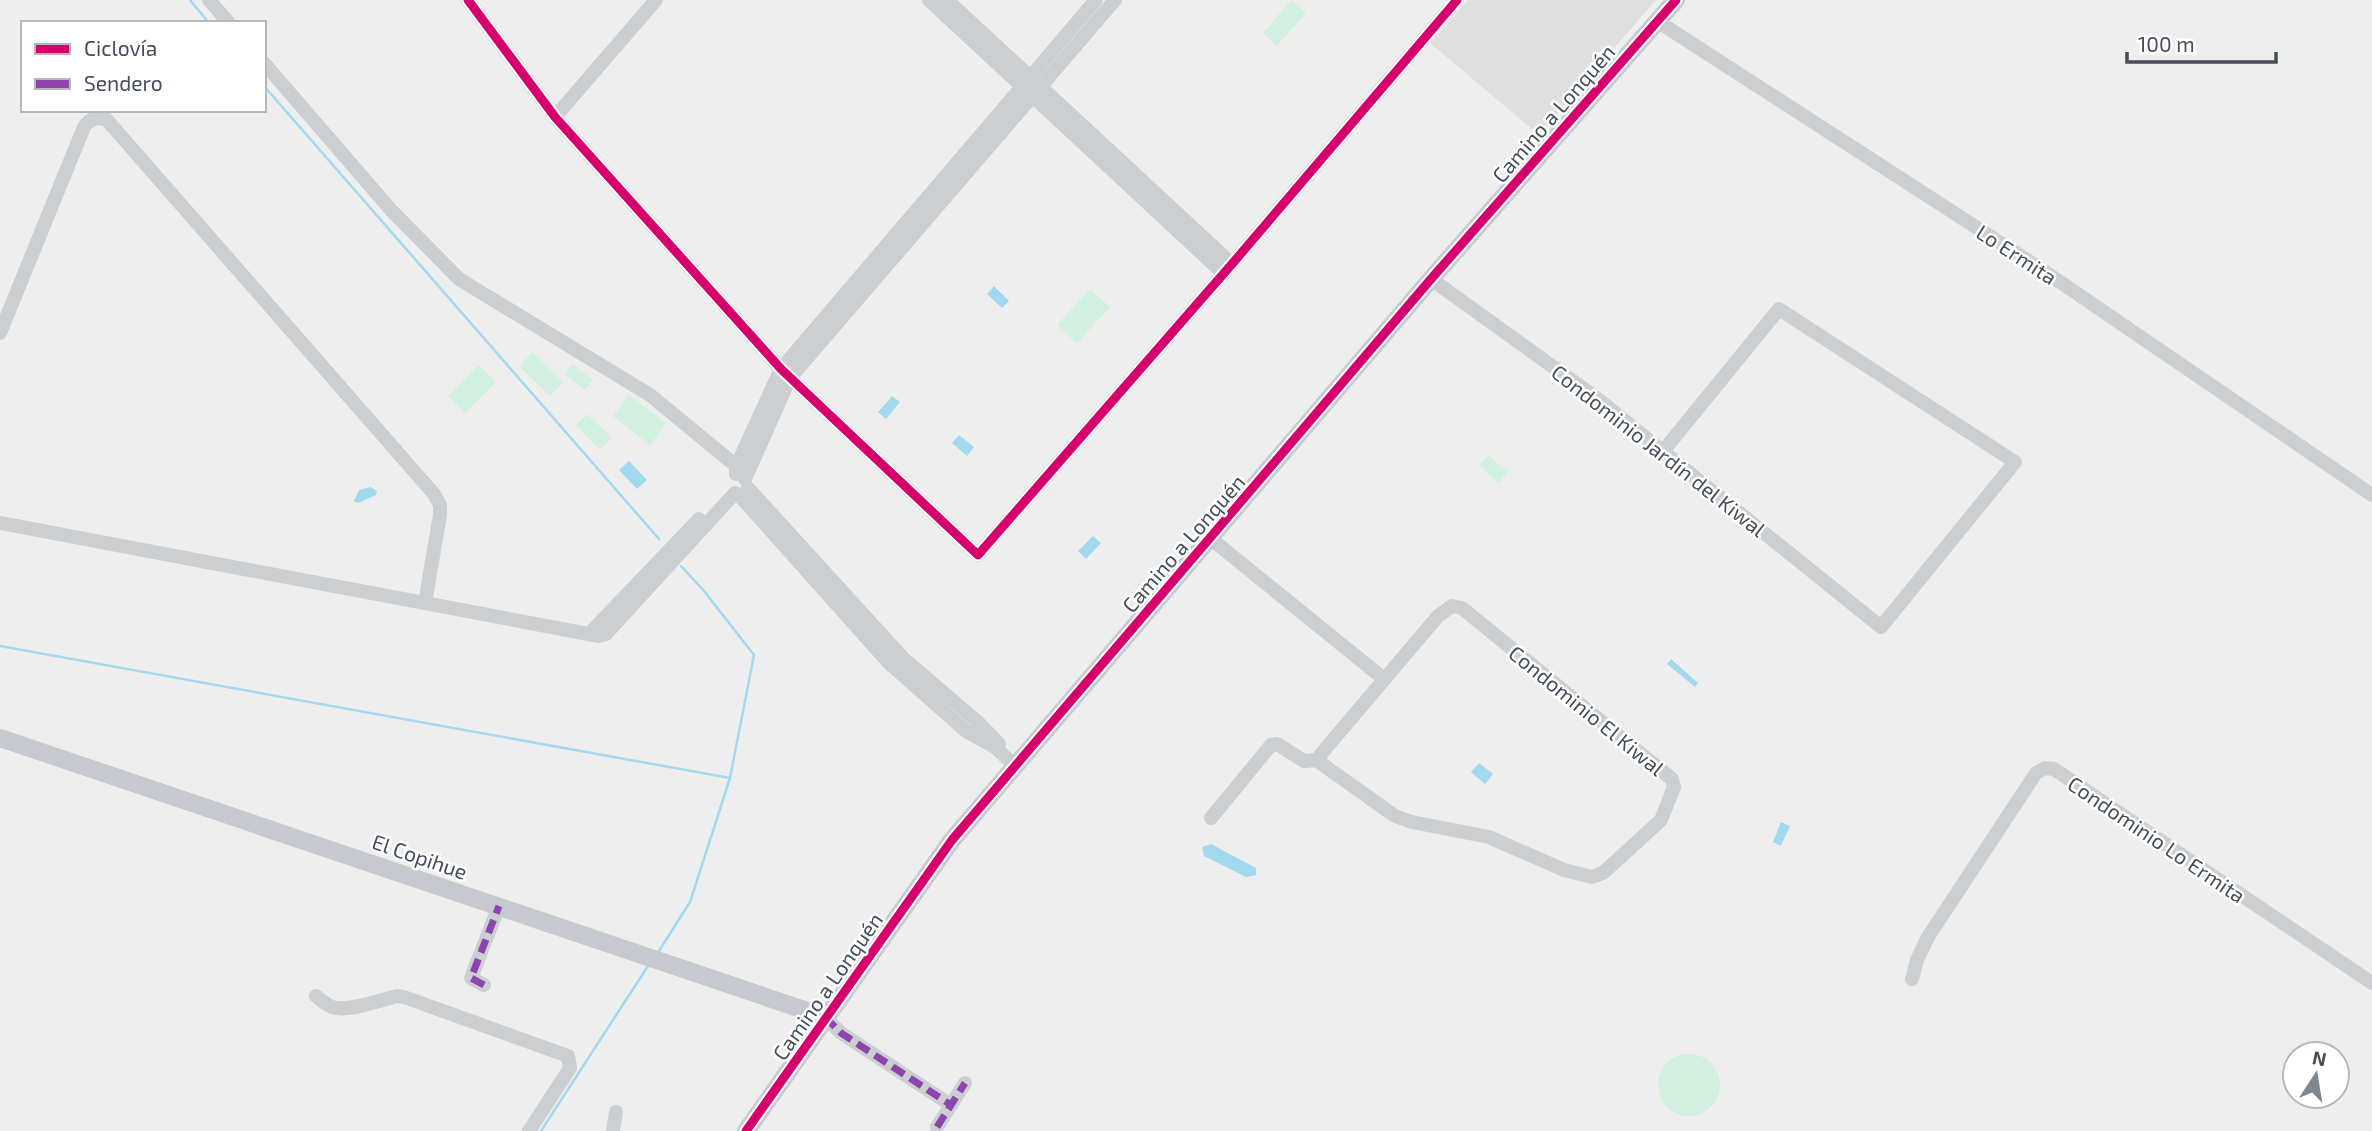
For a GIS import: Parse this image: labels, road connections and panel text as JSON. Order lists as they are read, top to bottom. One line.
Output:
{"streets":{"main road":["Camino a Lonquén","El Copihue"],"street":["Lo Ermita","Condominio Jardín del Kiwal","Condominio El Kiwal","Condominio Lo Ermita"]},"crossings":[["Camino a Lonquén","Lo Ermita"],["Camino a Lonquén","Condominio Jardín del Kiwal"],["Camino a Lonquén","El Copihue"]],"legend":["Ciclovía","Sendero"],"scale_bar":"100 m","north":"top"}
